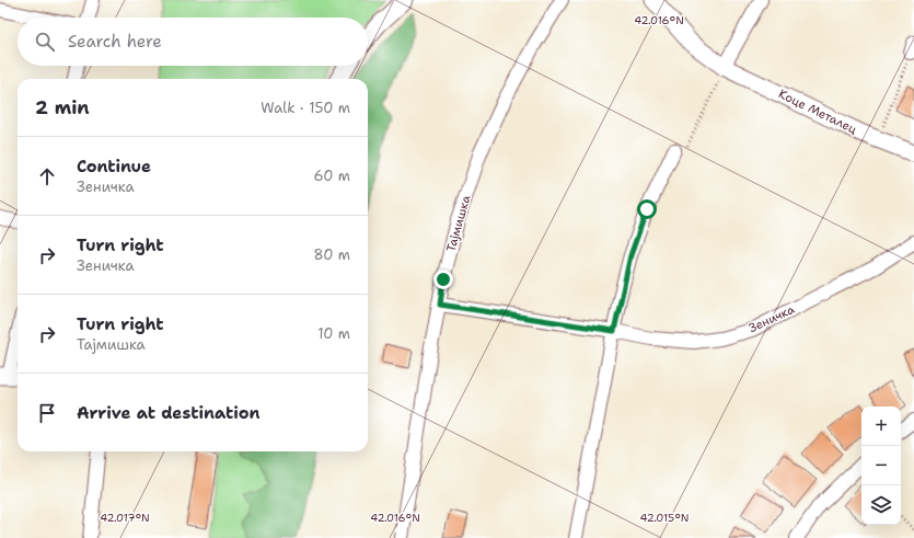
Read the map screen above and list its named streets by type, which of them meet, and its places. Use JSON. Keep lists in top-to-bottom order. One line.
{"streets":{"street":["Коце Металец","Тајмишка","Зеничка"]},"crossings":[["Тајмишка","Зеничка"]],"page":{"search":"Search here","heading":["2 min","Walk · 150 m"],"list":[["Continue","Зеничка","60 m"],["Turn right","Зеничка","80 m"],["Turn right","Тајмишка","10 m"],"Arrive at destination"],"map_buttons":["+","−"]},"coordinates":["42.016°N","42.017°N","42.015°N"]}
